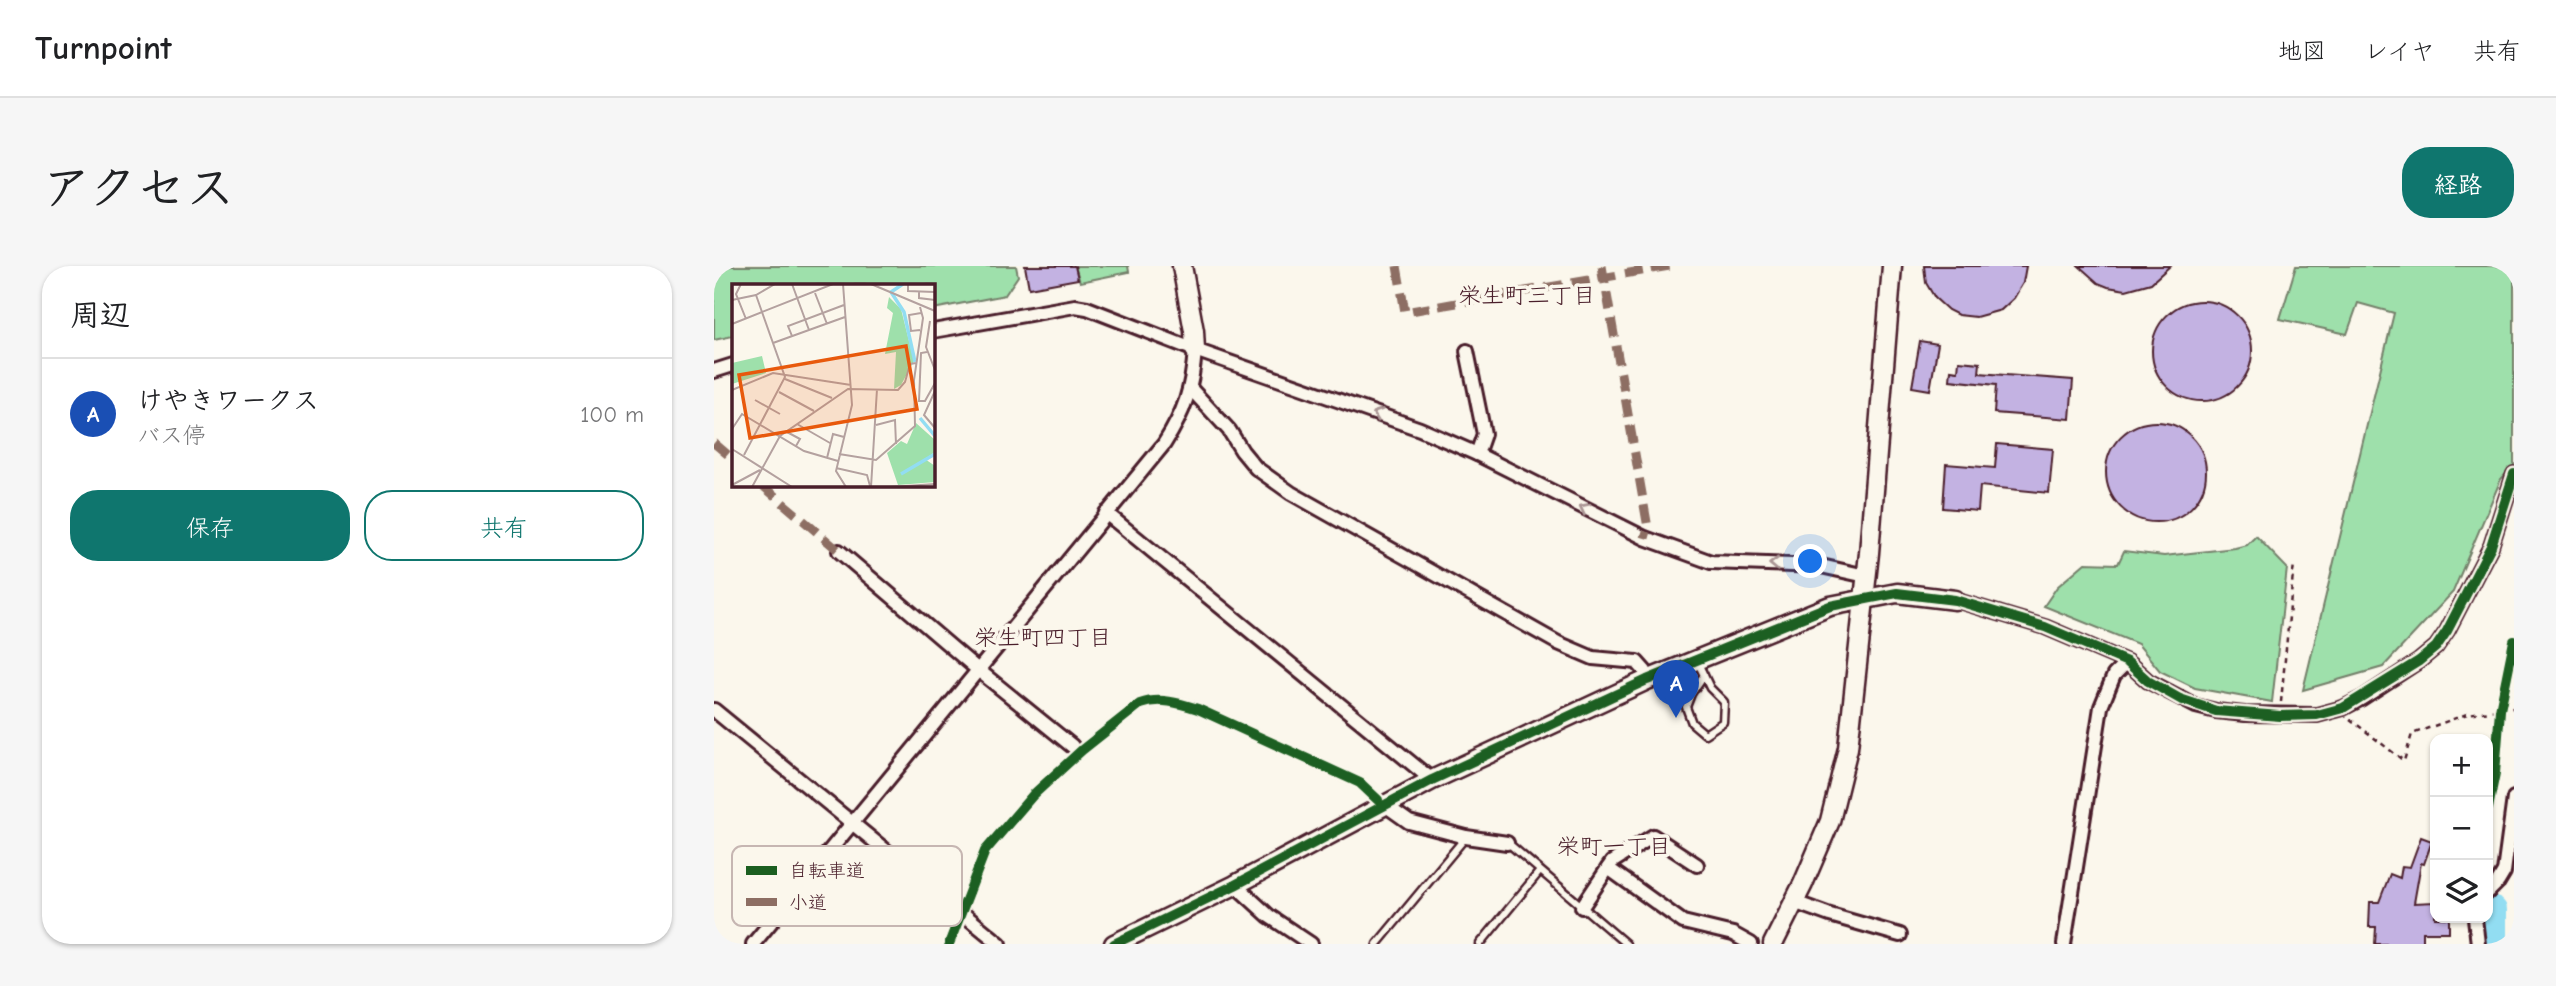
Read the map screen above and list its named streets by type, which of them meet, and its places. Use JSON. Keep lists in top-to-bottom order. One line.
{"districts":["栄生町三丁目","栄生町四丁目","栄町一丁目"],"legend":["自転車道","小道"],"page":{"header":"Turnpoint","nav":["地図","レイヤ","共有"],"title":"アクセス","buttons":["経路",["保存","共有"]],"heading":"周辺","list":[{"mark":"A","name":"けやきワークス","note":"バス停","value":"100 m"}],"pins":"A","map_buttons":["+","−"]}}
